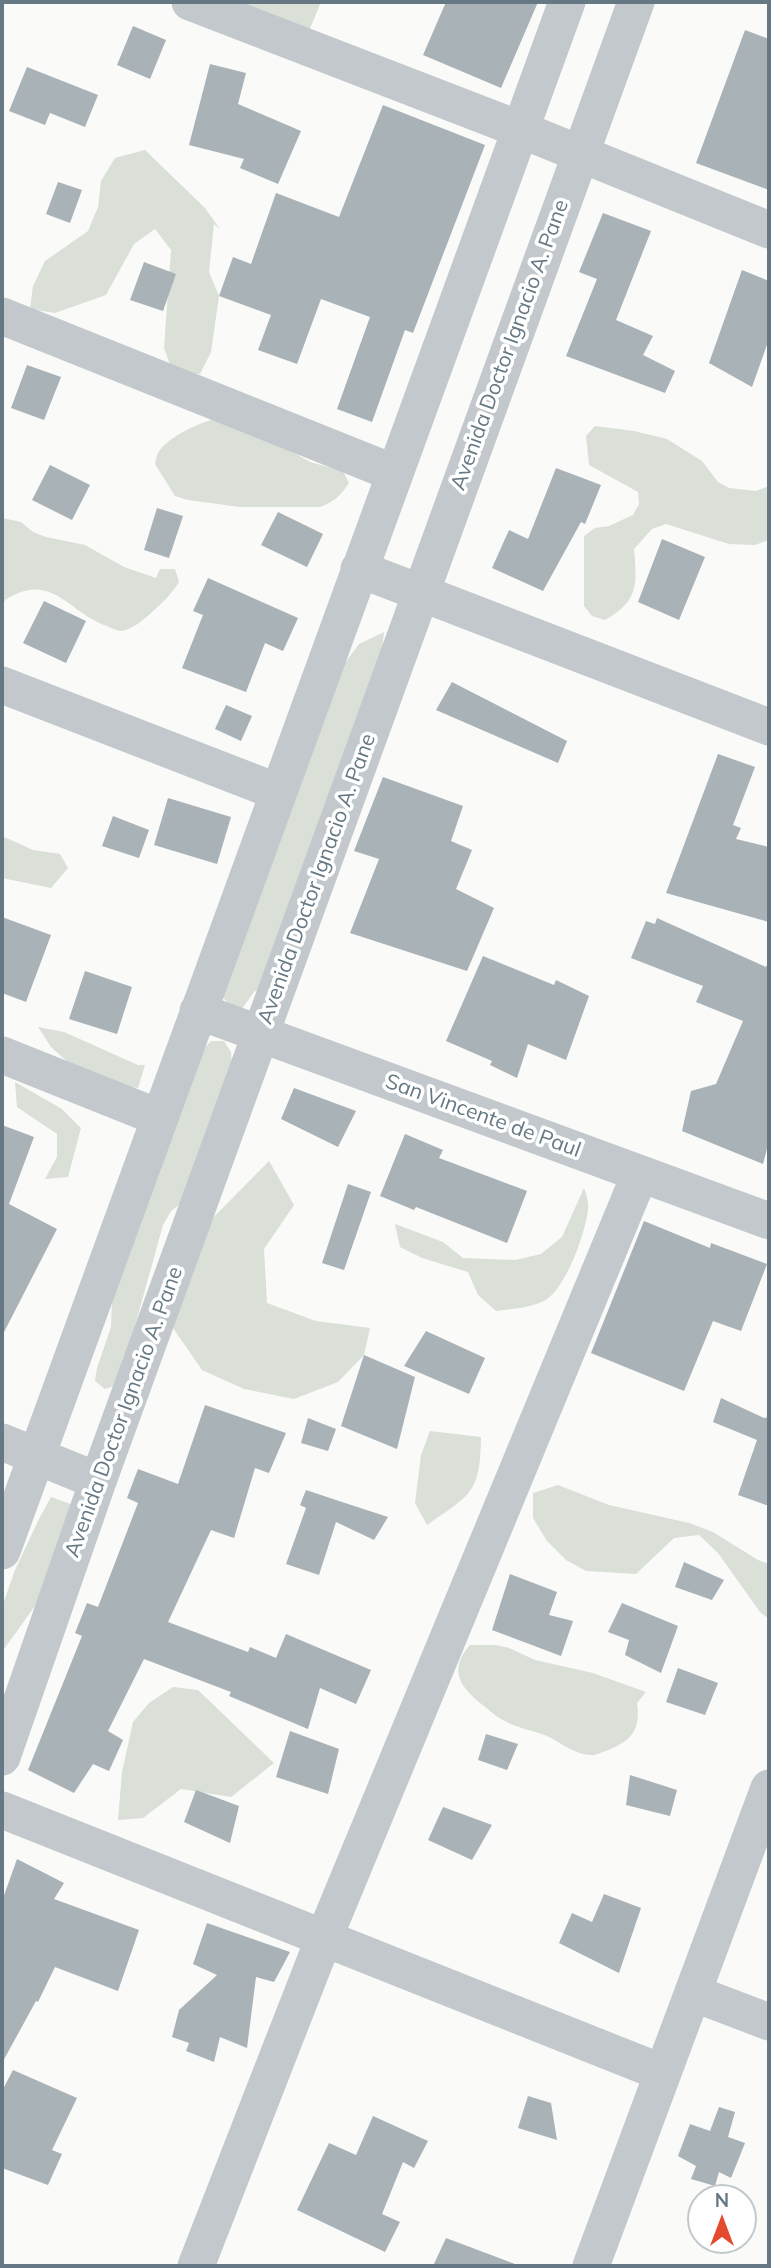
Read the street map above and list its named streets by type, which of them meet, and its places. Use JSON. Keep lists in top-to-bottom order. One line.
{"streets":{"street":["Avenida Doctor Ignacio A. Pane","San Vincente de Paul"]},"crossings":[["Avenida Doctor Ignacio A. Pane","San Vincente de Paul"]],"north":"top"}
